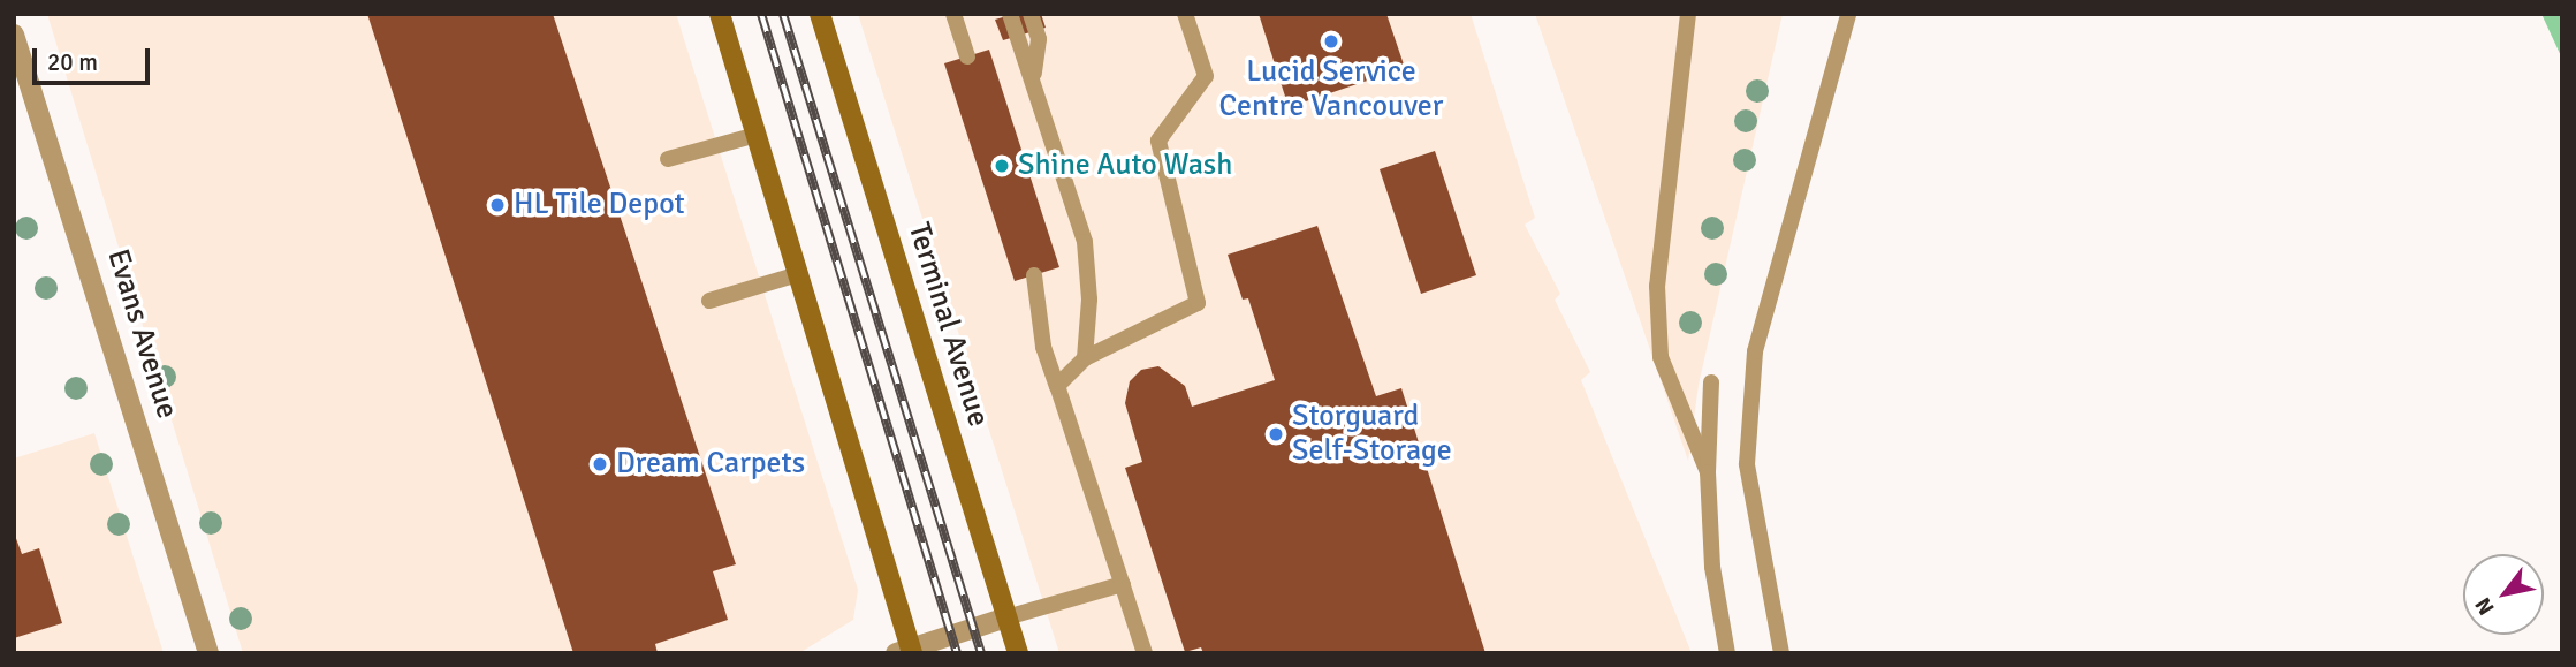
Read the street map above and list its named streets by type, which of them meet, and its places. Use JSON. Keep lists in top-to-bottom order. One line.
{"streets":{"main road":["Terminal Avenue"],"street":["Evans Avenue"]},"places":["Lucid Service Centre Vancouver","Shine Auto Wash","HL Tile Depot","Storguard Self-Storage","Dream Carpets"],"scale_bar":"20 m","north":"bottom left"}
